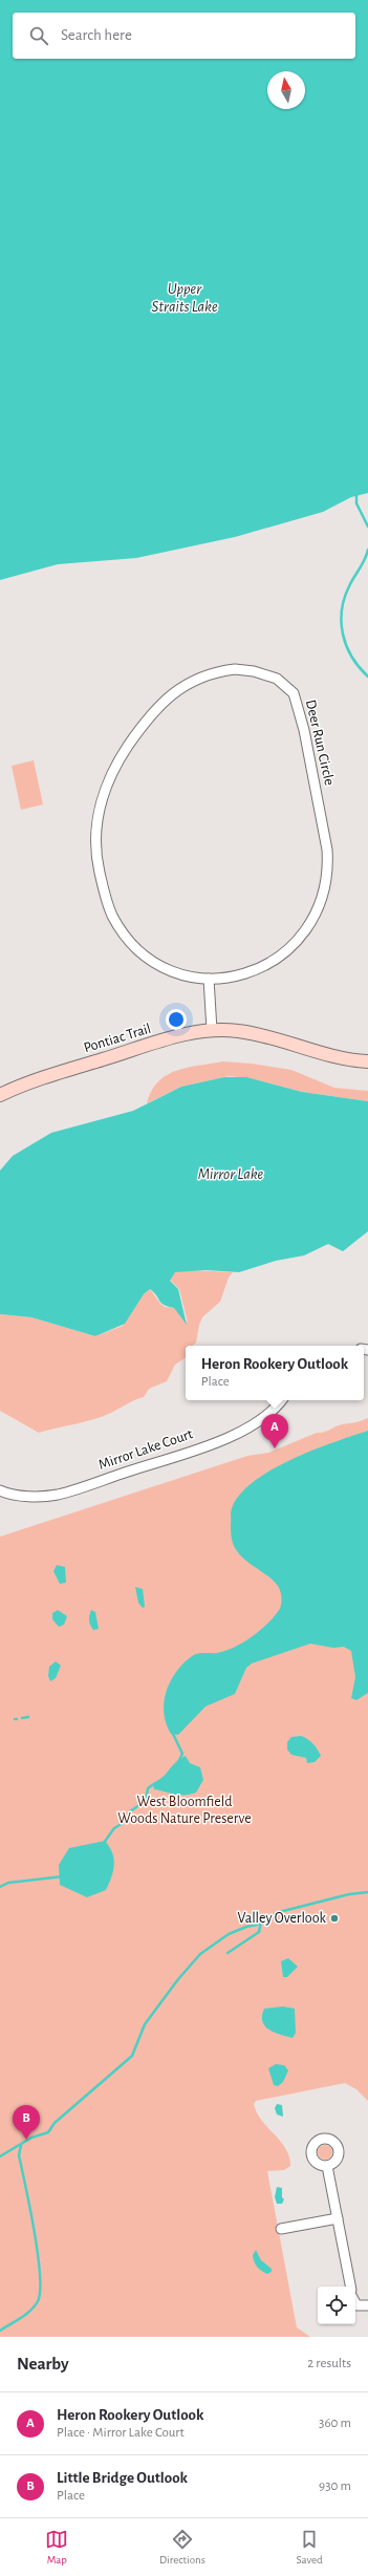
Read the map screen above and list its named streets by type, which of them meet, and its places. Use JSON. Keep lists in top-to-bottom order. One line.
{"streets":{"main road":["Pontiac Trail"],"street":["Deer Run Circle","Mirror Lake Court"]},"water":["Upper Straits Lake","Mirror Lake"],"parks":["West Bloomfield Woods Nature Preserve"],"places":["Valley Overlook"],"north":"top","page":{"search":"Search here","popup":["Heron Rookery Outlook","Place"],"pins":["A","B"],"heading":["Nearby","2 results"],"list":[{"mark":"A","name":"Heron Rookery Outlook","note":"Place · Mirror Lake Court","value":"360 m"},{"mark":"B","name":"Little Bridge Outlook","note":"Place","value":"930 m"}],"nav":["Map","Directions","Saved"]}}
